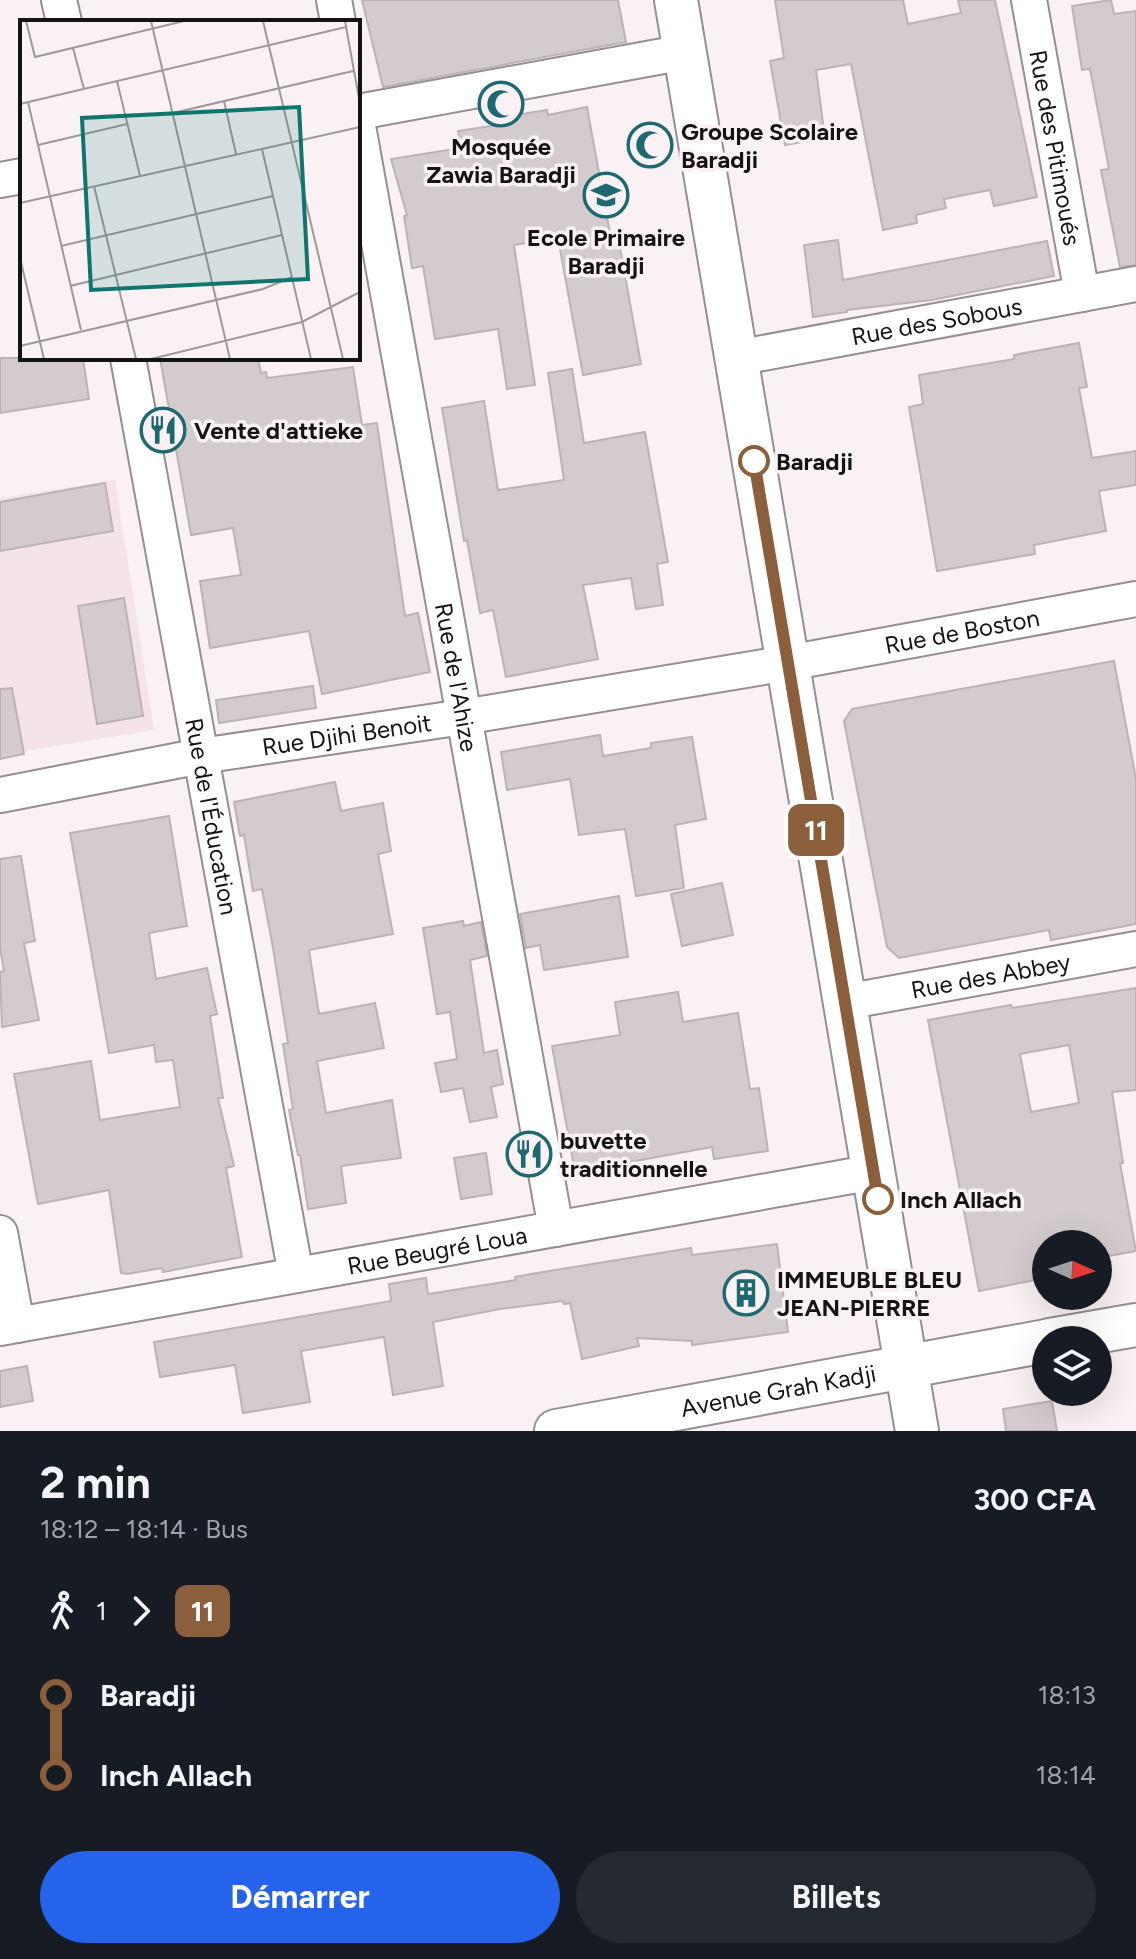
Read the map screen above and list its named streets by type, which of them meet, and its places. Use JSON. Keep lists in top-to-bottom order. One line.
{"streets":{"street":["Rue des Pitimoués","Rue des Sobous","Rue de Boston","Rue de l'Ahize","Rue Djihi Benoit","Rue de l'Éducation","Rue des Abbey","Rue Beugré Loua","Avenue Grah Kadji"]},"crossings":[["Rue des Pitimoués","Rue des Sobous"],["Rue de Boston","Rue Djihi Benoit"],["Rue de l'Ahize","Rue Djihi Benoit"],["Rue de l'Ahize","Rue Beugré Loua"],["Rue Djihi Benoit","Rue de l'Éducation"],["Rue de l'Éducation","Rue Beugré Loua"]],"places":{"mosque":["Mosquée Zawia Baradji","Groupe Scolaire Baradji"],"school or university":["Ecole Primaire Baradji"],"restaurant":["Vente d'attieke","buvette traditionnelle"],"other":["Baradji","Inch Allach"],"building":["IMMEUBLE BLEU JEAN-PIERRE"]},"lines":["bus line 11"],"north":"right","page":{"on_map":"11","heading":["2 min","18:12 – 18:14 · Bus","300 CFA"],"legs":["1","11"],"list":[{"name":"Baradji","value":"18:13"},{"name":"Inch Allach","value":"18:14"}],"buttons":["Démarrer","Billets"]}}
